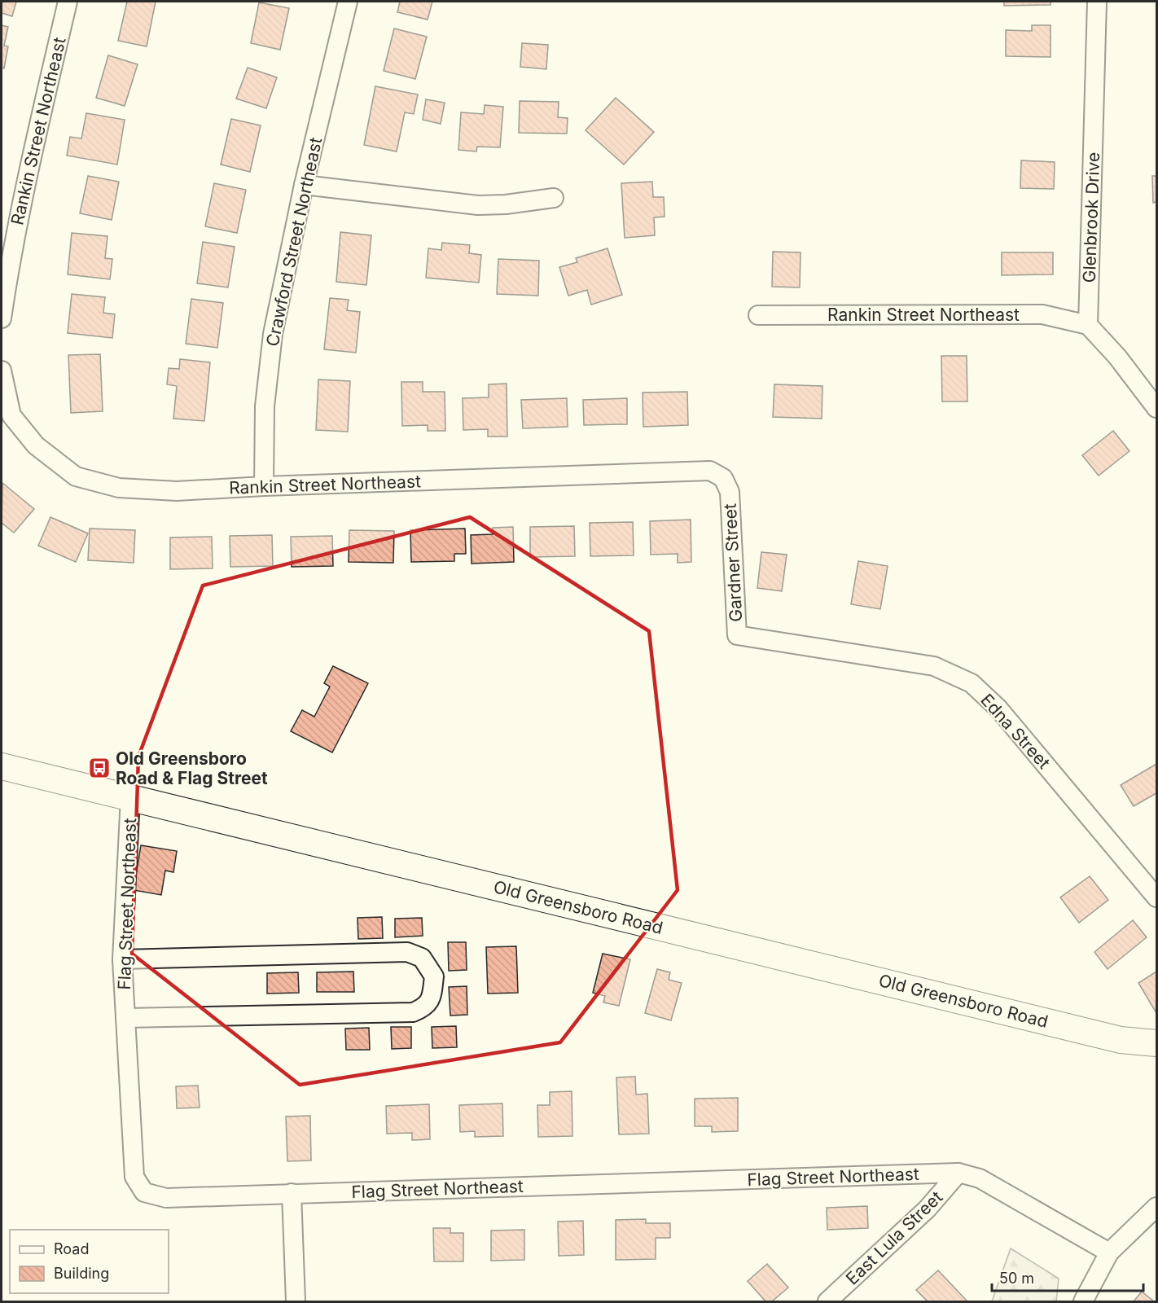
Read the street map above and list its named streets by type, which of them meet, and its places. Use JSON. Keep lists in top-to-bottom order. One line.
{"streets":{"street":["Rankin Street Northeast","Glenbrook Drive","Crawford Street Northeast","Gardner Street","Edna Street","Flag Street Northeast","Old Greensboro Road","East Lula Street"]},"crossings":[["Rankin Street Northeast","Glenbrook Drive"],["Rankin Street Northeast","Crawford Street Northeast"],["Rankin Street Northeast","Gardner Street"],["Gardner Street","Edna Street"],["Flag Street Northeast","Old Greensboro Road"],["Flag Street Northeast","East Lula Street"]],"places":{"bus stop":["Old Greensboro Road & Flag Street"]},"legend":["Road","Building"],"scale_bar":"50 m"}
